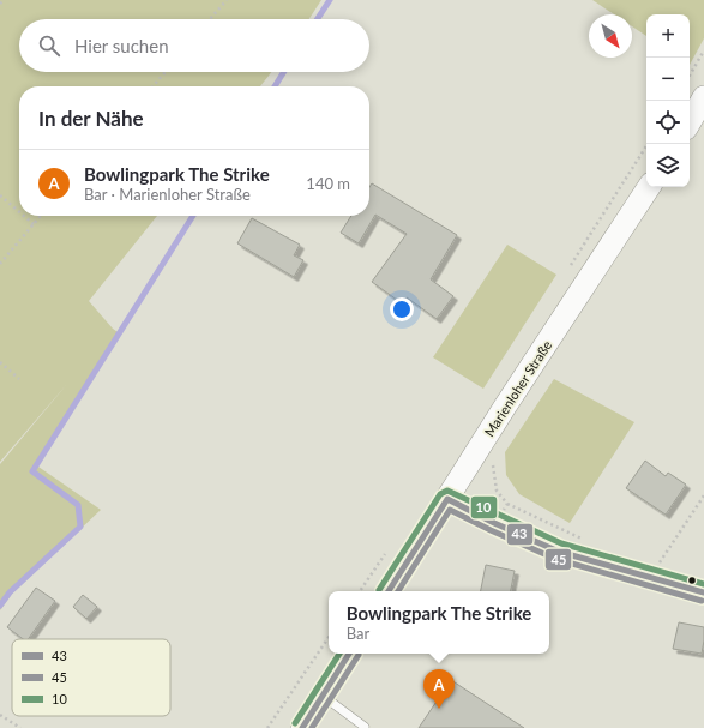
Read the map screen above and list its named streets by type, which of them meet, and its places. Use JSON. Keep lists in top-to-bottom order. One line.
{"streets":{"street":["Marienloher Straße"]},"lines":["transit line 10","transit line 43","transit line 45"],"legend":["43","45","10"],"north":"bottom right","page":{"map_buttons":["+","−"],"search":"Hier suchen","heading":"In der Nähe","list":[{"mark":"A","name":"Bowlingpark The Strike","note":"Bar · Marienloher Straße","value":"140 m"}],"popup":["Bowlingpark The Strike","Bar"],"pins":"A"}}
